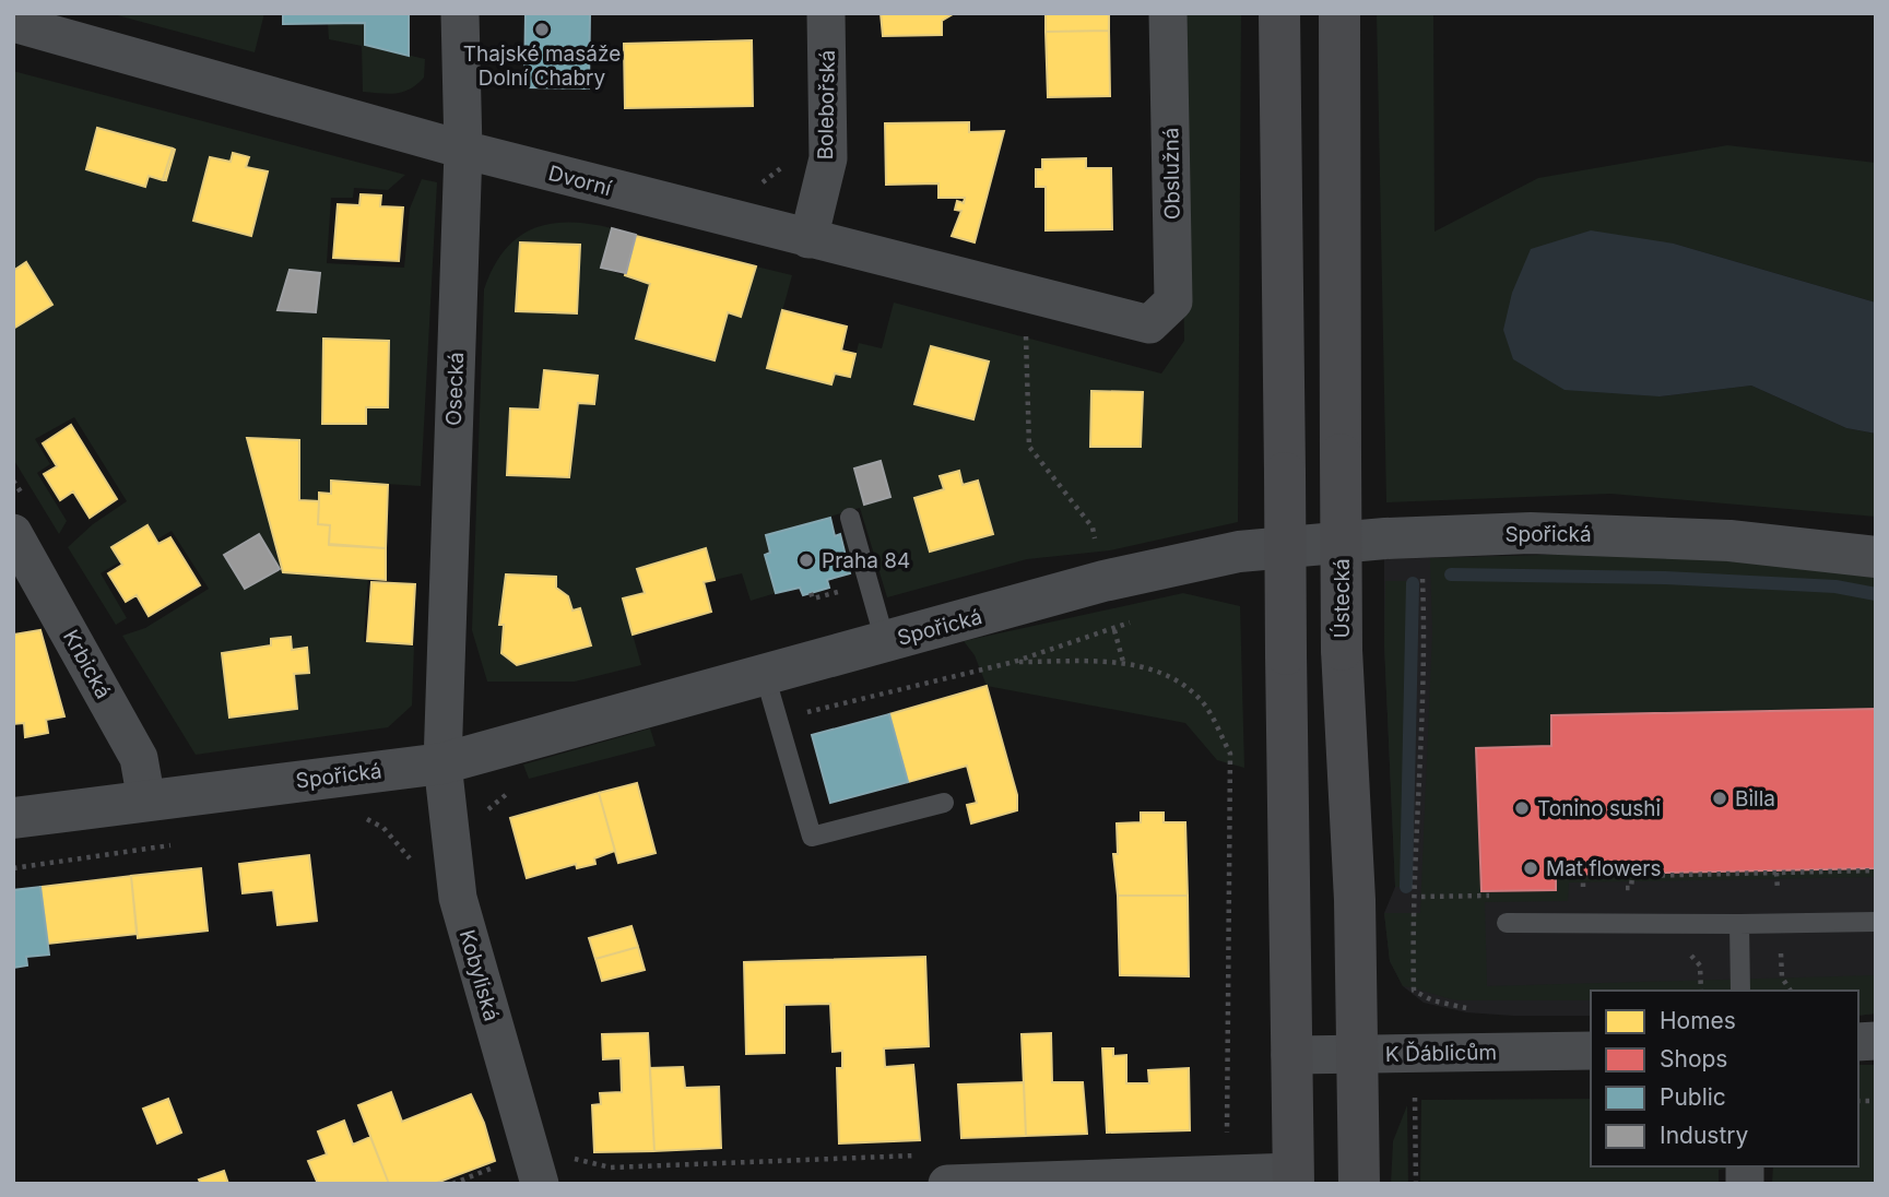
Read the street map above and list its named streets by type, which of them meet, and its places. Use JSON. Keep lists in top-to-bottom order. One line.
{"streets":{"main road":["Ústecká"],"street":["Bolebořská","Obslužná","Dvorní","Osecká","Spořická","Krbická","Kobyliská","K Ďáblicům"]},"crossings":[["Bolebořská","Dvorní"],["Obslužná","Dvorní"],["Dvorní","Osecká"],["Osecká","Spořická"],["Osecká","Kobyliská"],["Spořická","Krbická"],["Spořická","Kobyliská"],["Ústecká","K Ďáblicům"]],"places":["Thajské masáže Dolní Chabry","Praha 84","Billa","Tonino sushi","Mat flowers"],"legend":["Homes","Shops","Public","Industry"]}
